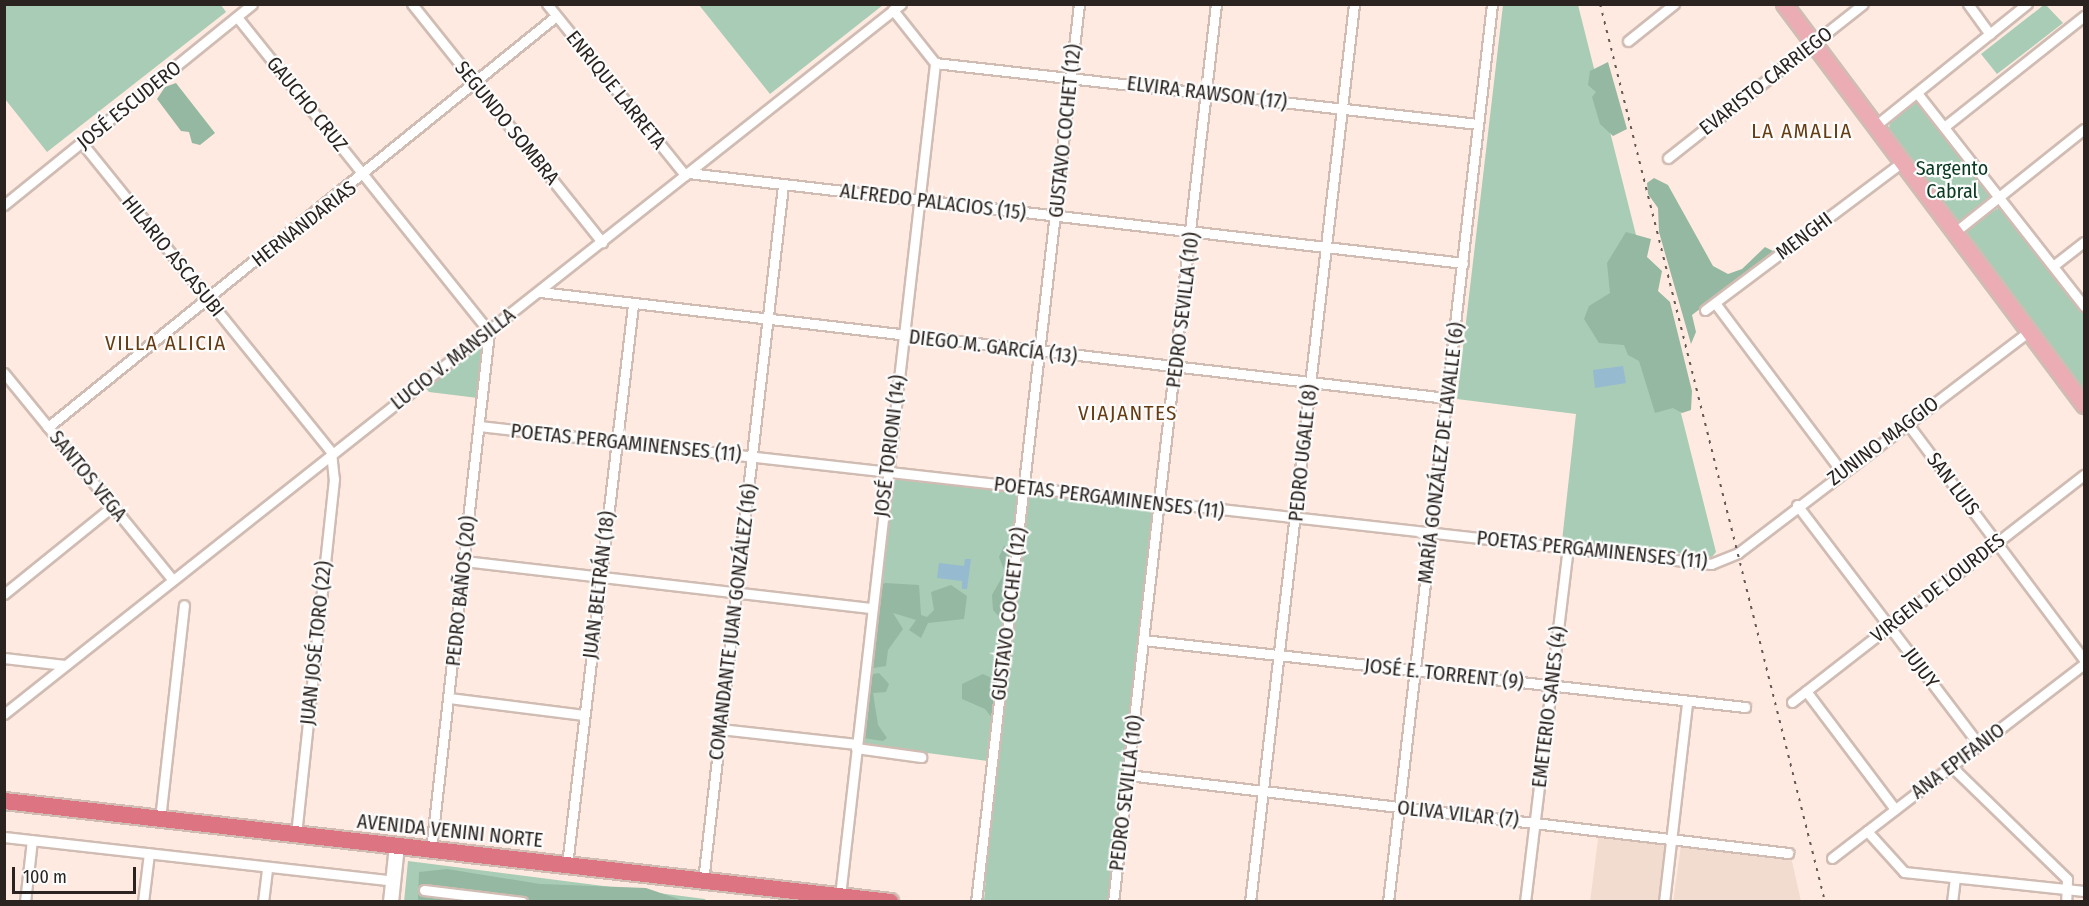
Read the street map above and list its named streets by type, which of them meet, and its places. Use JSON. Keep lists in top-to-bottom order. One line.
{"streets":{"highway":["AVENIDA VENINI NORTE"],"street":["EVARISTO CARRIEGO","ENRIQUE LARRETA","ELVIRA RAWSON (17)","GAUCHO CRUZ","JOSÉ ESCUDERO","SEGUNDO SOMBRA","GUSTAVO COCHET (12)","ALFREDO PALACIOS (15)","HERNANDARIAS","MENGHI","HILARIO ASCASUBI","PEDRO SEVILLA (10)","DIEGO M. GARCÍA (13)","LUCIO V. MANSILLA","ZUNINO MAGGIO","POETAS PERGAMINENSES (11)","JOSÉ TORIONI (14)","PEDRO UGALE (8)","MARÍA GONZÁLEZ DE LAVALLE (6)","SANTOS VEGA","SAN LUIS","JUAN BELTRÁN (18)","VIRGEN DE LOURDES","PEDRO BAÑOS (20)","COMANDANTE JUAN GONZÁLEZ (16)","JUAN JOSÉ TORO (22)","JUJUY","JOSÉ E. TORRENT (9)","EMETERIO SANES (4)","ANA EPIFANIO","OLIVA VILAR (7)"]},"crossings":[["ENRIQUE LARRETA","ALFREDO PALACIOS (15)"],["ENRIQUE LARRETA","HERNANDARIAS"],["ENRIQUE LARRETA","LUCIO V. MANSILLA"],["ELVIRA RAWSON (17)","GUSTAVO COCHET (12)"],["ELVIRA RAWSON (17)","PEDRO SEVILLA (10)"],["ELVIRA RAWSON (17)","JOSÉ TORIONI (14)"],["ELVIRA RAWSON (17)","PEDRO UGALE (8)"],["ELVIRA RAWSON (17)","MARÍA GONZÁLEZ DE LAVALLE (6)"],["GAUCHO CRUZ","JOSÉ ESCUDERO"],["GAUCHO CRUZ","HERNANDARIAS"],["GAUCHO CRUZ","LUCIO V. MANSILLA"],["GAUCHO CRUZ","PEDRO BAÑOS (20)"],["JOSÉ ESCUDERO","HILARIO ASCASUBI"],["SEGUNDO SOMBRA","HERNANDARIAS"],["SEGUNDO SOMBRA","LUCIO V. MANSILLA"],["GUSTAVO COCHET (12)","ALFREDO PALACIOS (15)"],["GUSTAVO COCHET (12)","DIEGO M. GARCÍA (13)"],["GUSTAVO COCHET (12)","POETAS PERGAMINENSES (11)"],["ALFREDO PALACIOS (15)","PEDRO SEVILLA (10)"],["ALFREDO PALACIOS (15)","LUCIO V. MANSILLA"],["ALFREDO PALACIOS (15)","JOSÉ TORIONI (14)"],["ALFREDO PALACIOS (15)","PEDRO UGALE (8)"],["ALFREDO PALACIOS (15)","MARÍA GONZÁLEZ DE LAVALLE (6)"],["ALFREDO PALACIOS (15)","COMANDANTE JUAN GONZÁLEZ (16)"],["HERNANDARIAS","HILARIO ASCASUBI"],["HERNANDARIAS","SANTOS VEGA"],["HILARIO ASCASUBI","LUCIO V. MANSILLA"],["HILARIO ASCASUBI","JUAN JOSÉ TORO (22)"],["PEDRO SEVILLA (10)","DIEGO M. GARCÍA (13)"],["PEDRO SEVILLA (10)","POETAS PERGAMINENSES (11)"],["PEDRO SEVILLA (10)","JOSÉ E. TORRENT (9)"],["PEDRO SEVILLA (10)","OLIVA VILAR (7)"],["DIEGO M. GARCÍA (13)","LUCIO V. MANSILLA"],["DIEGO M. GARCÍA (13)","JOSÉ TORIONI (14)"],["DIEGO M. GARCÍA (13)","PEDRO UGALE (8)"],["DIEGO M. GARCÍA (13)","MARÍA GONZÁLEZ DE LAVALLE (6)"],["DIEGO M. GARCÍA (13)","JUAN BELTRÁN (18)"],["DIEGO M. GARCÍA (13)","COMANDANTE JUAN GONZÁLEZ (16)"],["LUCIO V. MANSILLA","SANTOS VEGA"],["LUCIO V. MANSILLA","PEDRO BAÑOS (20)"],["LUCIO V. MANSILLA","JUAN JOSÉ TORO (22)"],["ZUNINO MAGGIO","POETAS PERGAMINENSES (11)"],["ZUNINO MAGGIO","SAN LUIS"],["ZUNINO MAGGIO","JUJUY"],["POETAS PERGAMINENSES (11)","JOSÉ TORIONI (14)"],["POETAS PERGAMINENSES (11)","PEDRO UGALE (8)"],["POETAS PERGAMINENSES (11)","MARÍA GONZÁLEZ DE LAVALLE (6)"],["POETAS PERGAMINENSES (11)","JUAN BELTRÁN (18)"],["POETAS PERGAMINENSES (11)","PEDRO BAÑOS (20)"],["POETAS PERGAMINENSES (11)","COMANDANTE JUAN GONZÁLEZ (16)"],["POETAS PERGAMINENSES (11)","EMETERIO SANES (4)"],["JOSÉ TORIONI (14)","AVENIDA VENINI NORTE"],["PEDRO UGALE (8)","JOSÉ E. TORRENT (9)"],["PEDRO UGALE (8)","OLIVA VILAR (7)"],["MARÍA GONZÁLEZ DE LAVALLE (6)","JOSÉ E. TORRENT (9)"],["MARÍA GONZÁLEZ DE LAVALLE (6)","OLIVA VILAR (7)"],["SAN LUIS","VIRGEN DE LOURDES"],["SAN LUIS","ANA EPIFANIO"],["JUAN BELTRÁN (18)","AVENIDA VENINI NORTE"],["VIRGEN DE LOURDES","JUJUY"],["PEDRO BAÑOS (20)","AVENIDA VENINI NORTE"],["COMANDANTE JUAN GONZÁLEZ (16)","AVENIDA VENINI NORTE"],["JUAN JOSÉ TORO (22)","AVENIDA VENINI NORTE"],["JUJUY","ANA EPIFANIO"],["JOSÉ E. TORRENT (9)","EMETERIO SANES (4)"],["EMETERIO SANES (4)","OLIVA VILAR (7)"]],"districts":["LA AMALIA","VILLA ALICIA","VIAJANTES"],"parks":["Sargento Cabral"],"scale_bar":"100 m"}
